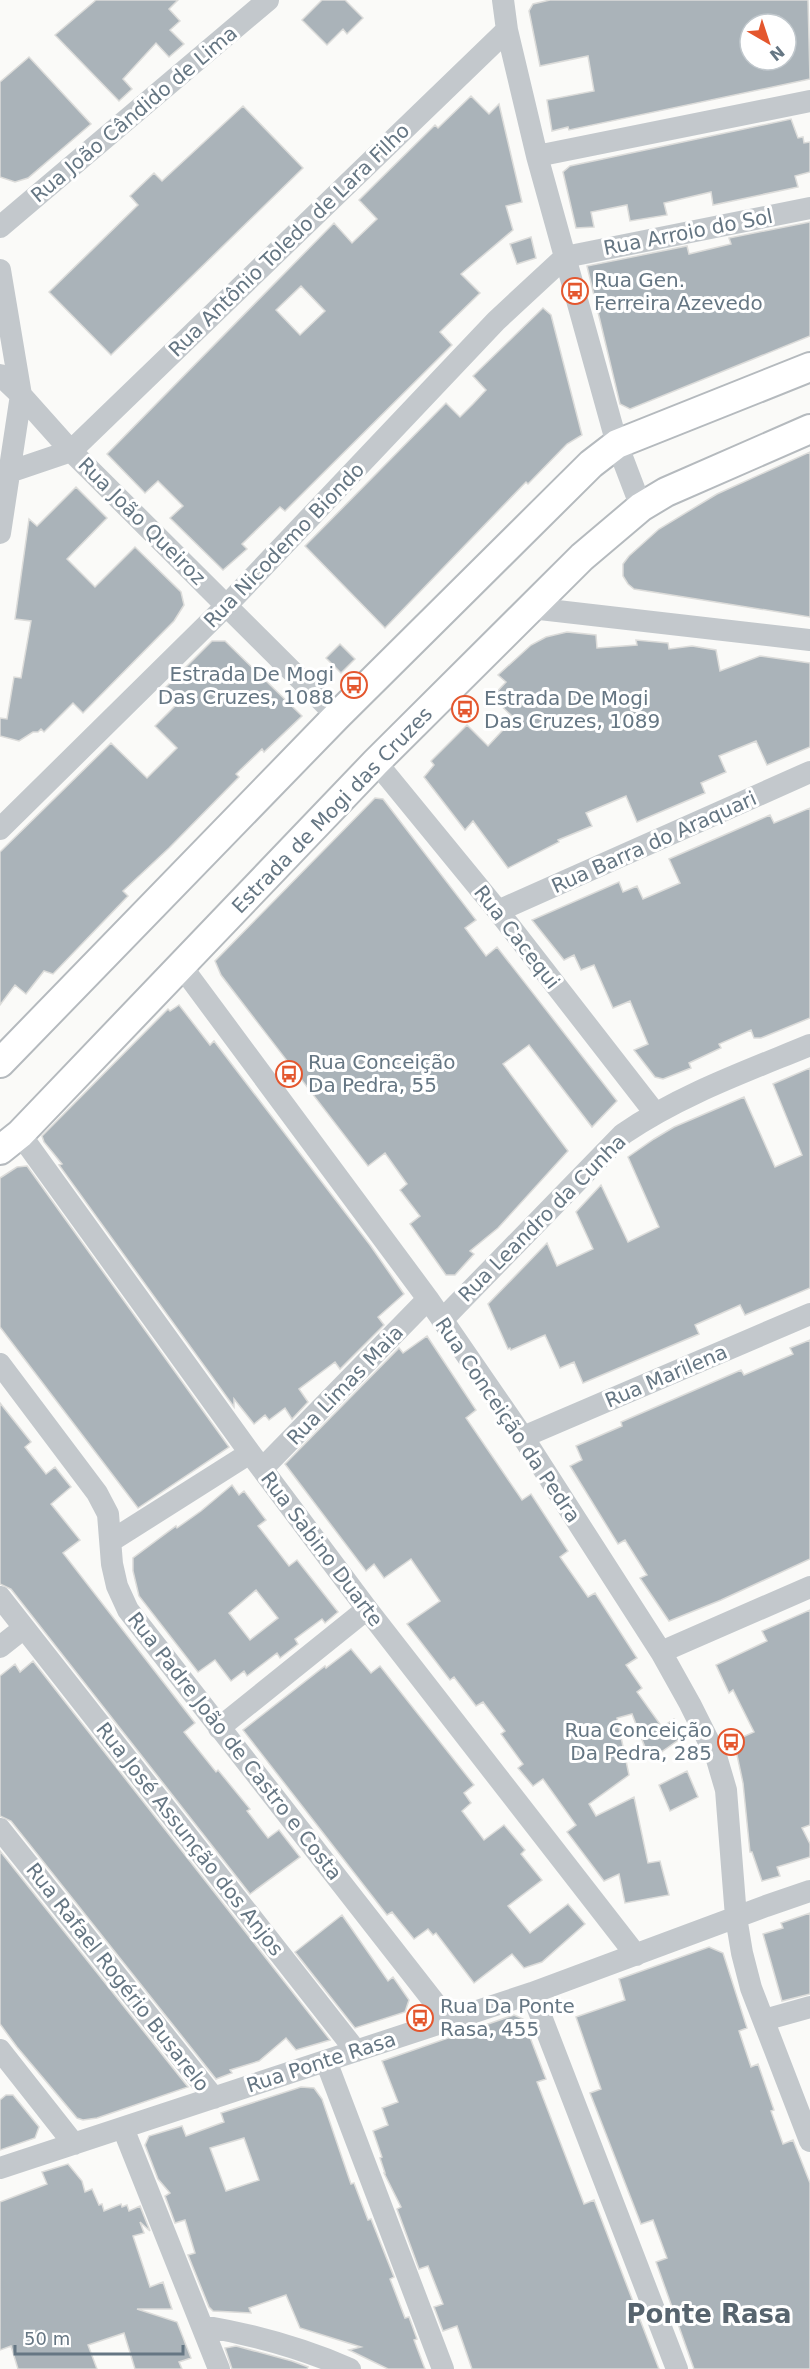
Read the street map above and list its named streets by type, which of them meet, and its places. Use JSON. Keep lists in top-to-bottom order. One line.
{"streets":{"main road":["Estrada de Mogi das Cruzes"],"street":["Rua João Cândido de Lima","Rua Arroio do Sol","Rua Antônio Toledo de Lara Filho","Rua João Queiroz","Rua Nicodemo Biondo","Rua Barra do Araquari","Rua Cacequi","Rua Leandro da Cunha","Rua Marilena","Rua Limas Maia","Rua Conceição da Pedra","Rua Sabino Duarte","Rua Padre João de Castro e Costa","Rua José Assunção dos Anjos","Rua Rafael Rogério Busarelo","Rua Ponte Rasa"]},"crossings":[["Rua Arroio do Sol","Rua Nicodemo Biondo"],["Rua Antônio Toledo de Lara Filho","Rua João Queiroz"],["Rua João Queiroz","Rua Nicodemo Biondo"],["Estrada de Mogi das Cruzes","Rua Cacequi"],["Estrada de Mogi das Cruzes","Rua Conceição da Pedra"],["Estrada de Mogi das Cruzes","Rua Sabino Duarte"],["Rua Barra do Araquari","Rua Cacequi"],["Rua Cacequi","Rua Leandro da Cunha"],["Rua Leandro da Cunha","Rua Conceição da Pedra"],["Rua Marilena","Rua Conceição da Pedra"],["Rua Limas Maia","Rua Conceição da Pedra"],["Rua Limas Maia","Rua Sabino Duarte"],["Rua Limas Maia","Rua Padre João de Castro e Costa"],["Rua Conceição da Pedra","Rua Ponte Rasa"],["Rua Sabino Duarte","Rua Ponte Rasa"],["Rua Padre João de Castro e Costa","Rua Ponte Rasa"],["Rua José Assunção dos Anjos","Rua Ponte Rasa"],["Rua Rafael Rogério Busarelo","Rua Ponte Rasa"]],"districts":["Ponte Rasa"],"places":{"bus stop":["Rua Gen. Ferreira Azevedo","Estrada De Mogi Das Cruzes, 1088","Estrada De Mogi Das Cruzes, 1089","Rua Conceição Da Pedra, 55","Rua Conceição Da Pedra, 285","Rua Da Ponte Rasa, 455"]},"scale_bar":"50 m","north":"bottom right"}
